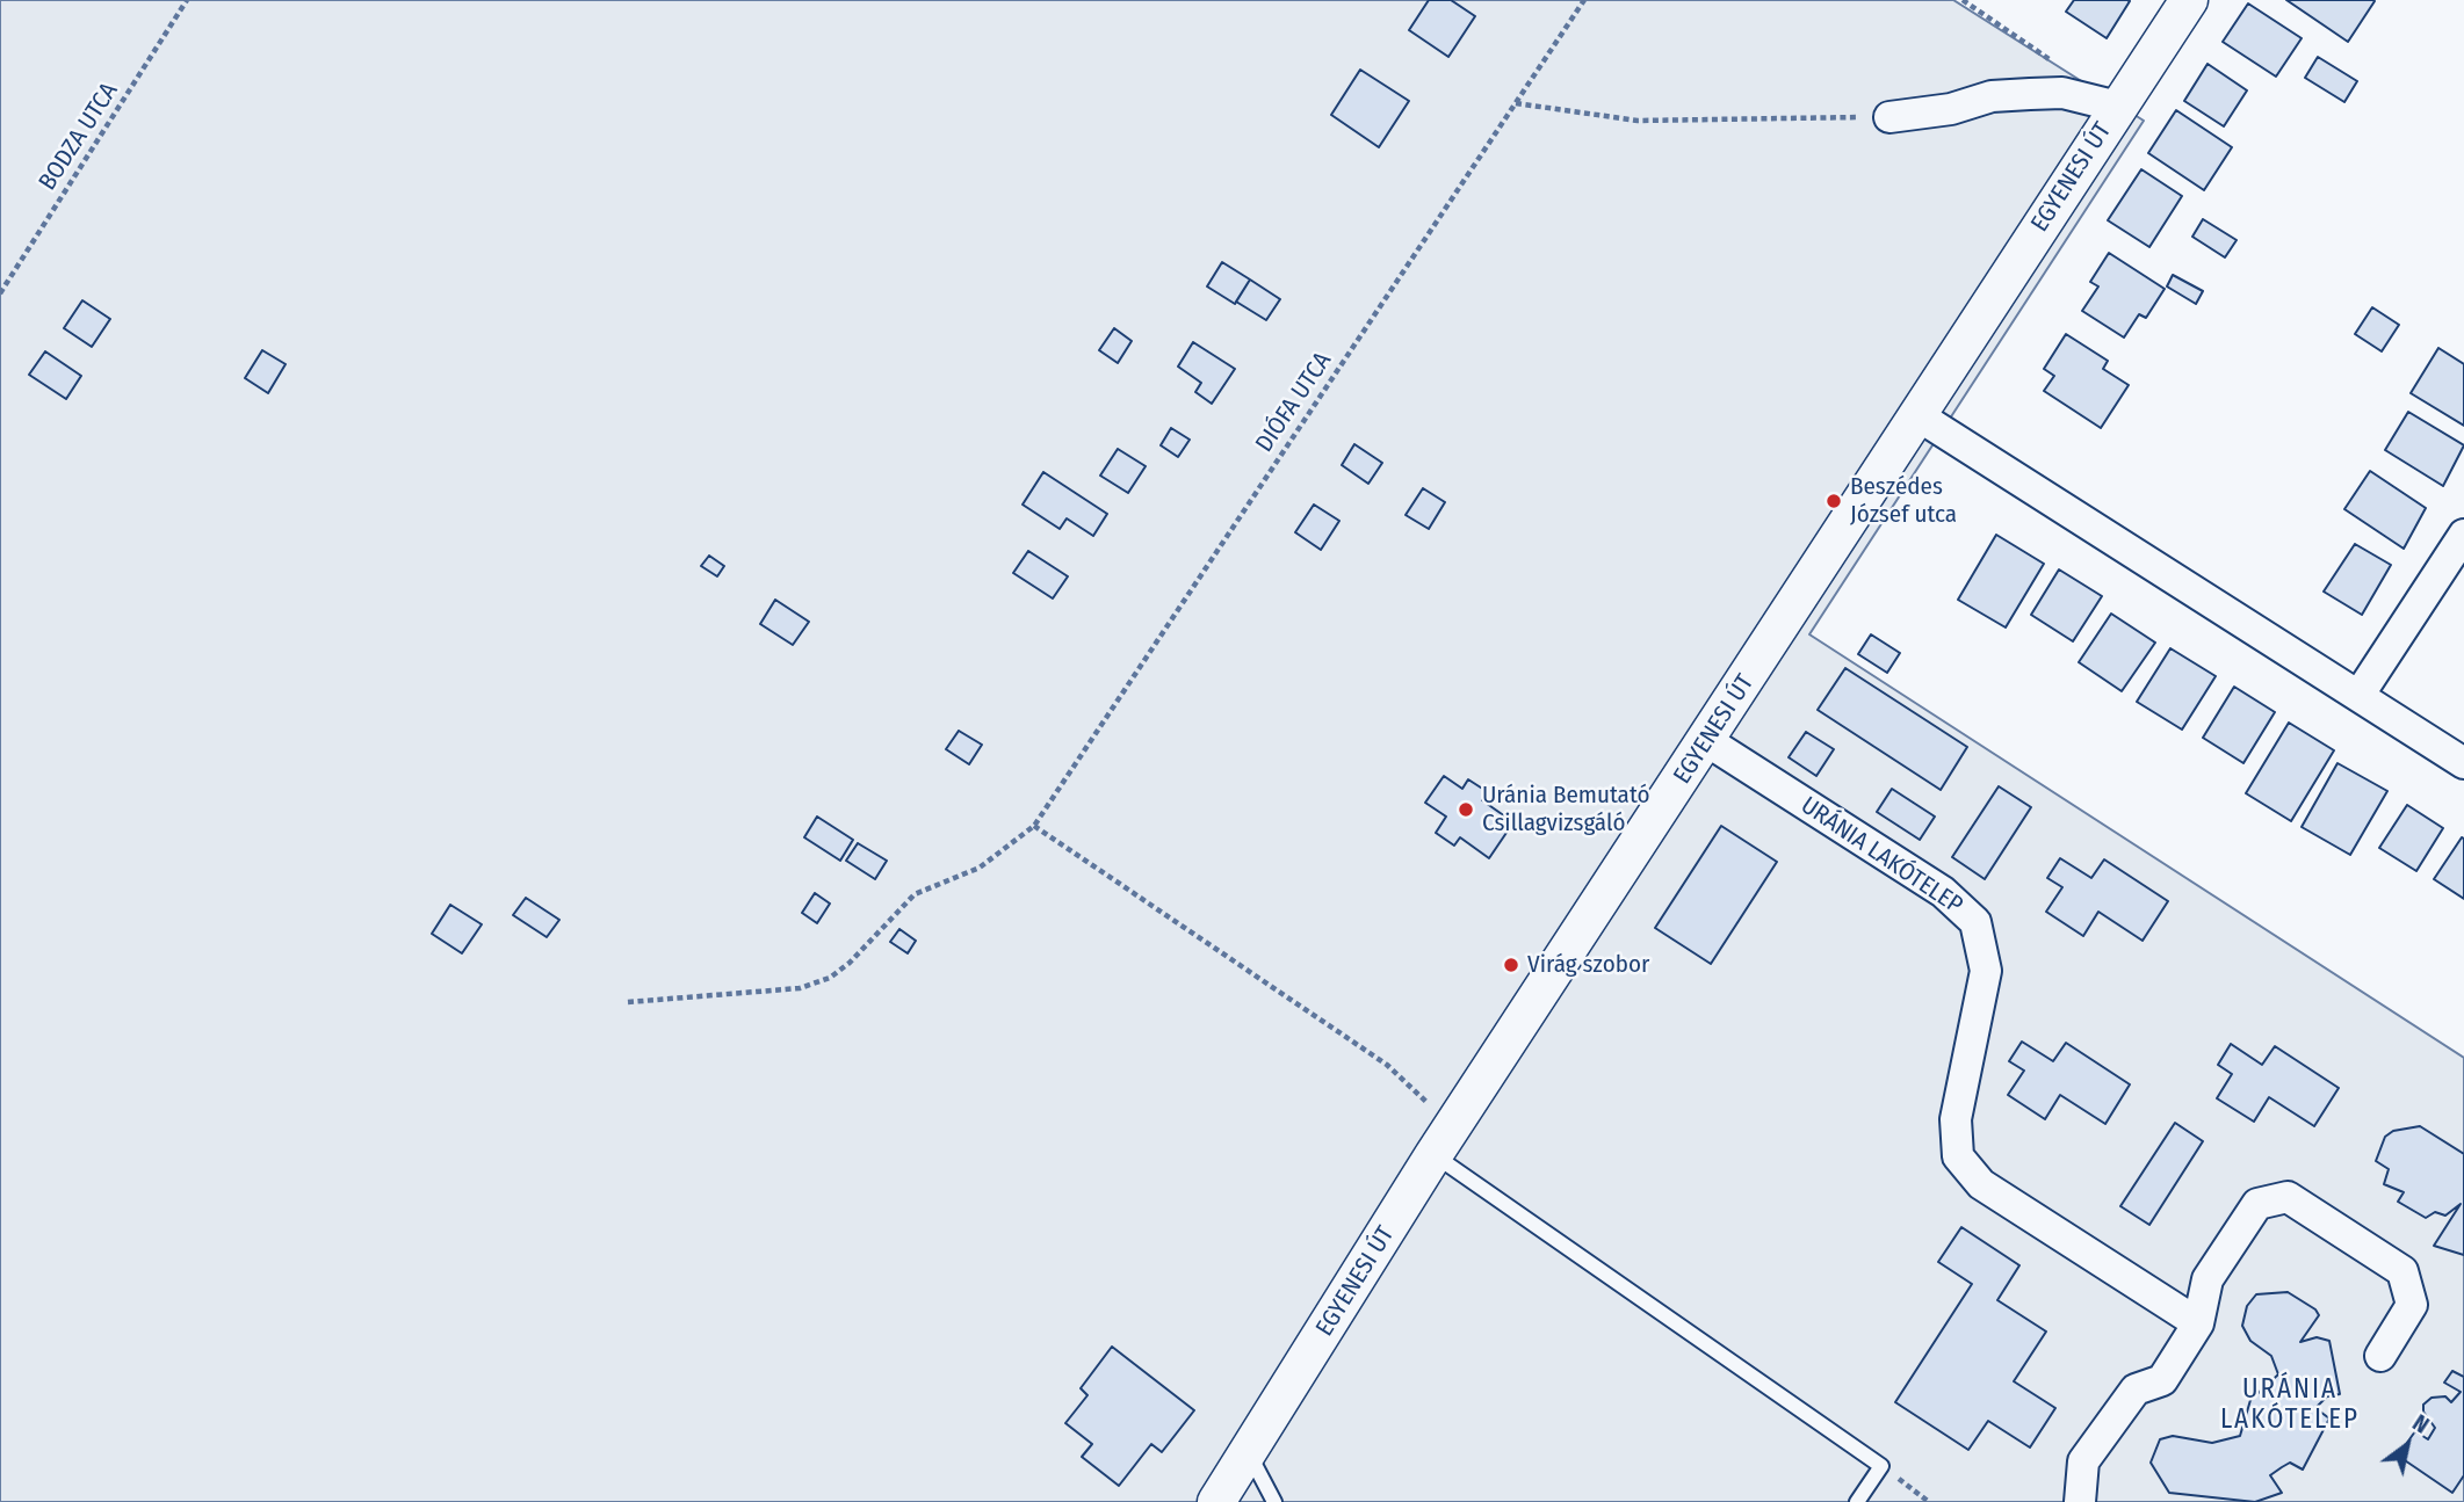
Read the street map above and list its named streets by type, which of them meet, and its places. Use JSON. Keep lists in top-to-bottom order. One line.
{"streets":{"street":["EGYENESI ÚT","URÁNIA LAKÓTELEP"],"path":["BODZA UTCA","DIÓFA UTCA"]},"crossings":[["EGYENESI ÚT","URÁNIA LAKÓTELEP"]],"districts":["URÁNIA LAKÓTELEP"],"places":["Beszédes József utca","Uránia Bemutató Csillagvizsgáló","Virág szobor"],"north":"top right"}
